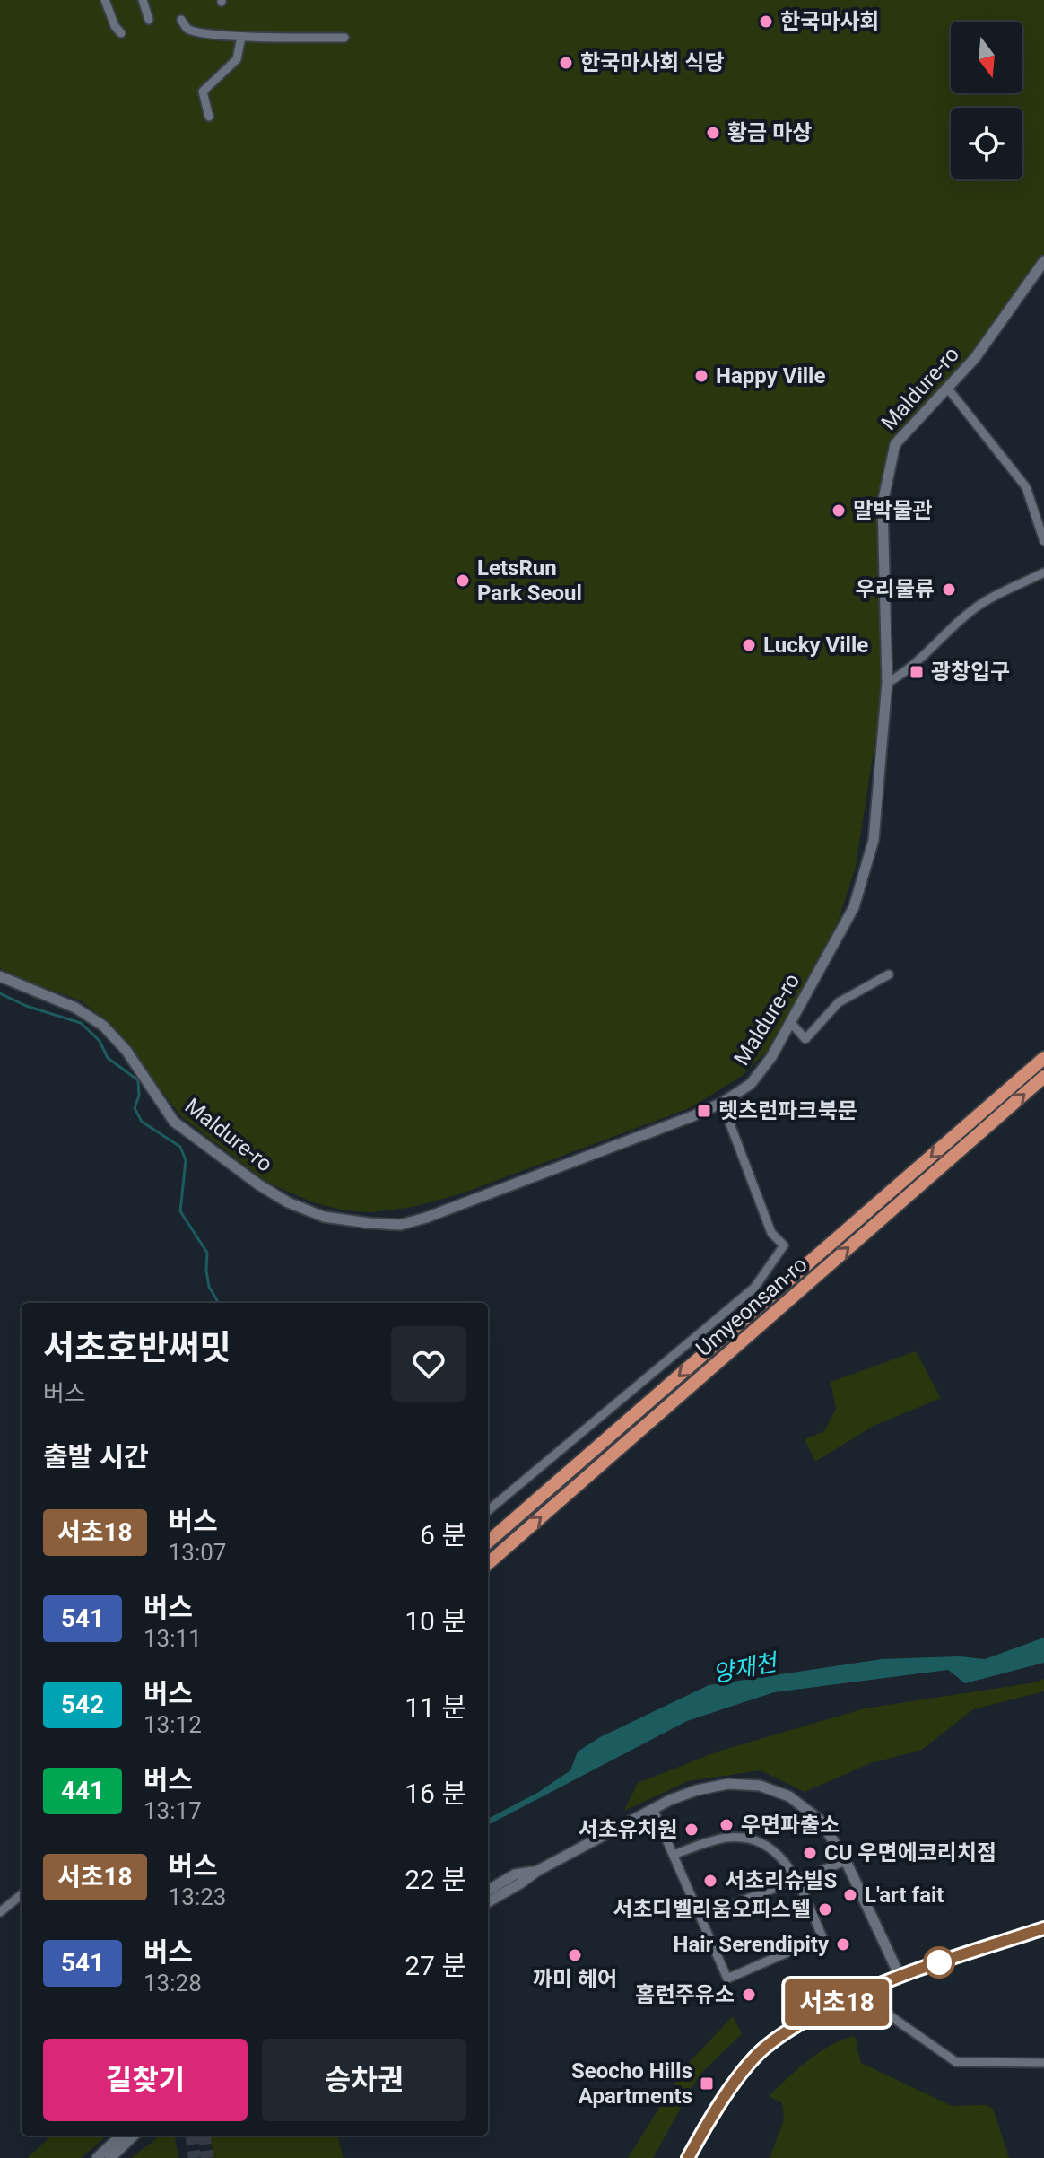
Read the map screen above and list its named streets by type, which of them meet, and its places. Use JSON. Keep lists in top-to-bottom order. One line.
{"streets":{"highway":["Umyeonsan-ro"],"street":["Maldure-ro"]},"water":["양재천"],"places":{"other":["한국마사회","한국마사회 식당","황금 마상","Happy Ville","말박물관","LetsRun Park Seoul","우리물류","Lucky Ville","우면파출소","서초유치원","CU 우면에코리치점","서초리슈빌S","L'art fait","서초디벨리움오피스텔","Hair Serendipity","까미 헤어","홈런주유소"],"transit":["광창입구","렛츠런파크북문","Seocho Hills Apartments"]},"lines":["bus line 서초18"],"north":"bottom","page":{"on_map":"서초18","heading":[["서초호반써밋","버스"],"출발 시간"],"list":[{"mark":"서초18","name":"버스","note":"13:07","value":"6 분"},{"mark":"541","name":"버스","note":"13:11","value":"10 분"},{"mark":"542","name":"버스","note":"13:12","value":"11 분"},{"mark":"441","name":"버스","note":"13:17","value":"16 분"},{"mark":"서초18","name":"버스","note":"13:23","value":"22 분"},{"mark":"541","name":"버스","note":"13:28","value":"27 분"}],"buttons":["길찾기","승차권"]}}
